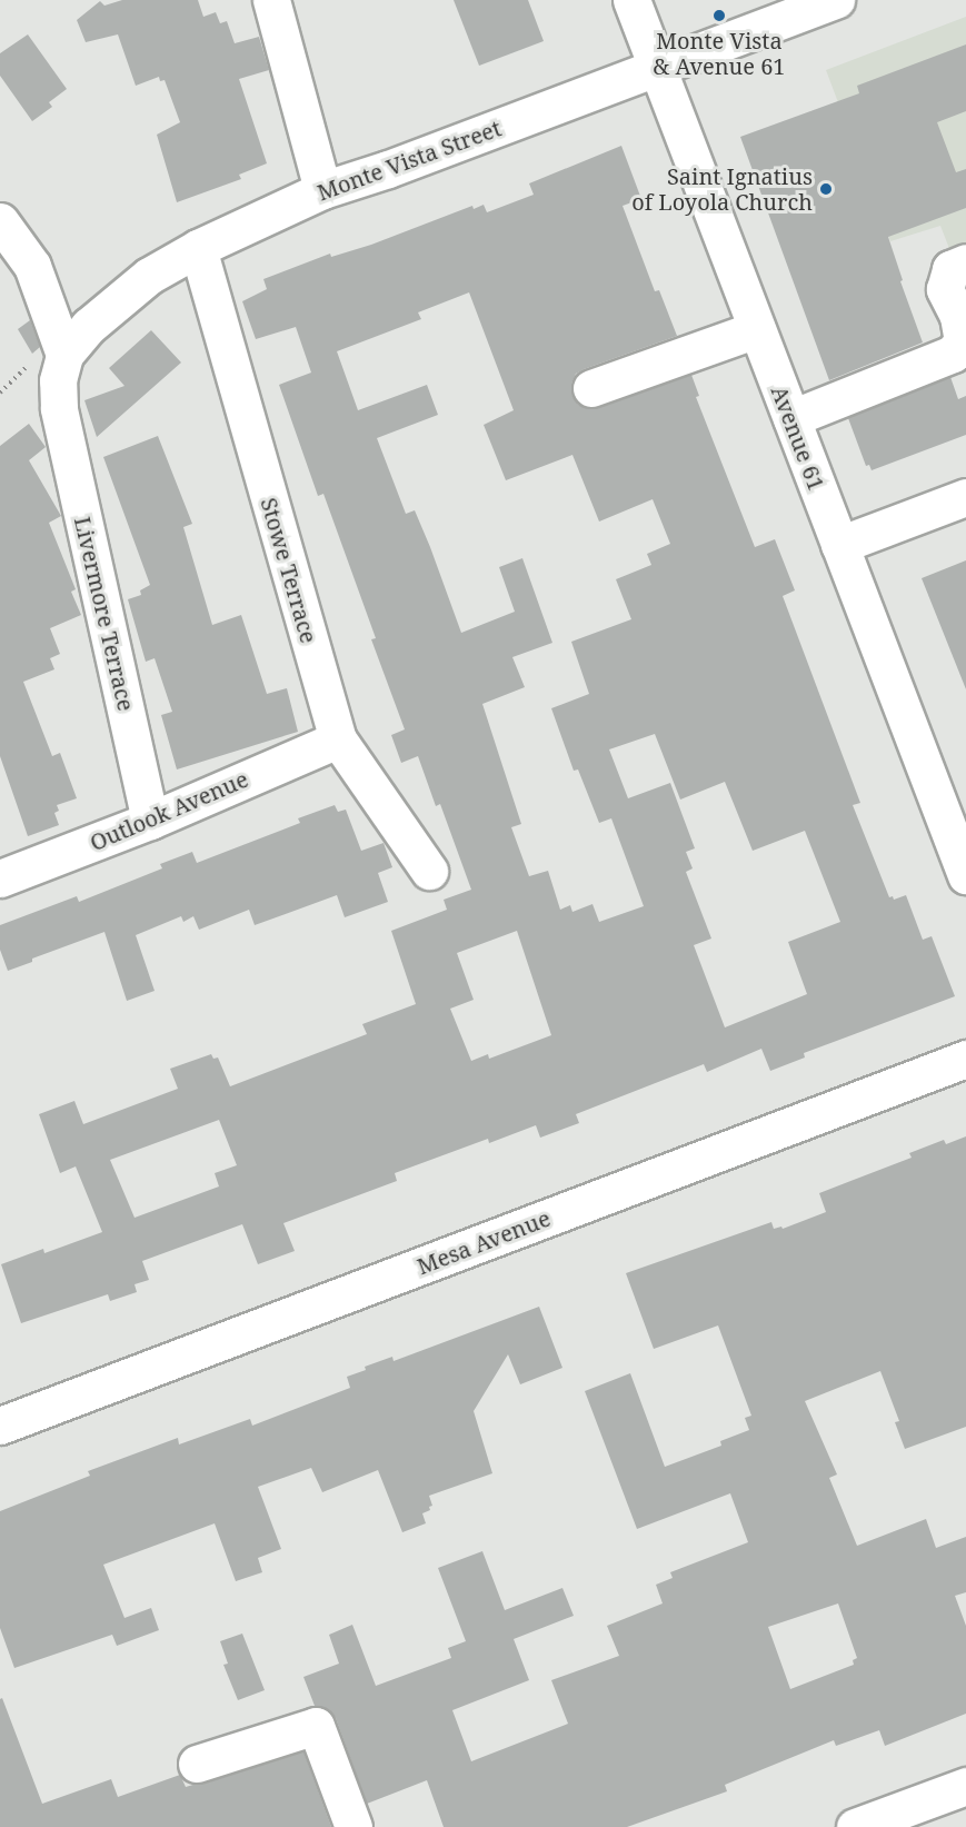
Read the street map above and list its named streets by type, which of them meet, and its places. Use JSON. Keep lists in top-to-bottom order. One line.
{"streets":{"street":["Monte Vista Street","Avenue 61","Stowe Terrace","Livermore Terrace","Outlook Avenue","Mesa Avenue"]},"crossings":[["Monte Vista Street","Avenue 61"],["Monte Vista Street","Stowe Terrace"],["Monte Vista Street","Livermore Terrace"],["Stowe Terrace","Outlook Avenue"],["Livermore Terrace","Outlook Avenue"]],"places":["Monte Vista & Avenue 61","Saint Ignatius of Loyola Church"]}
